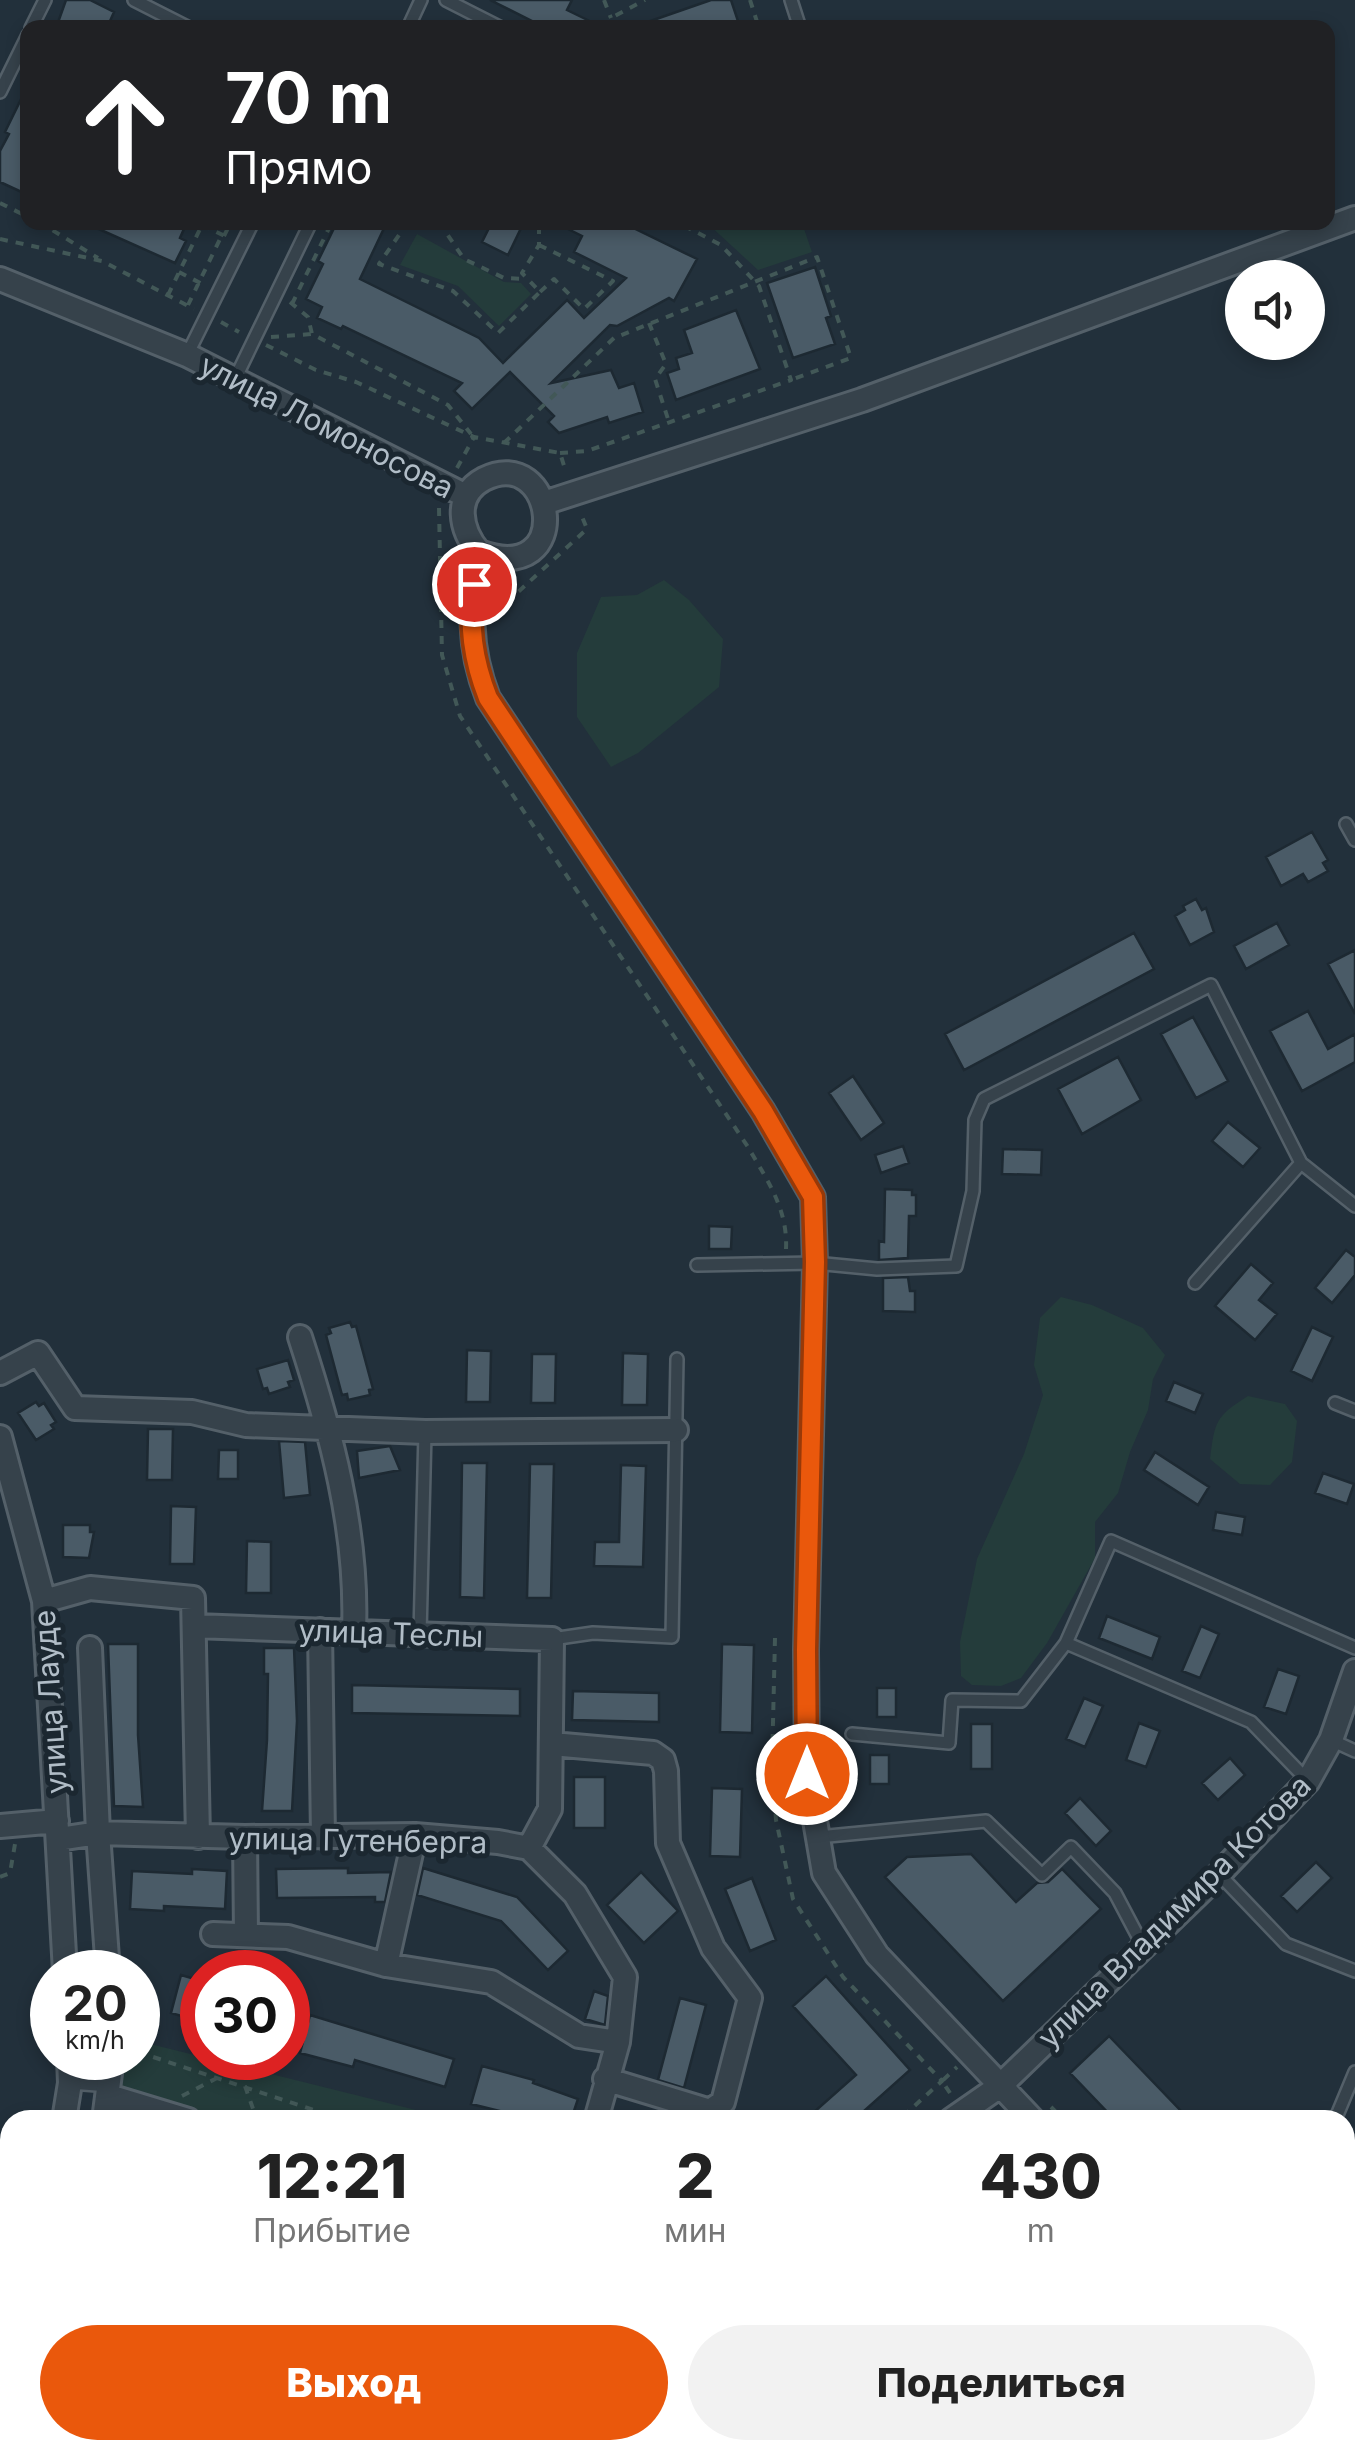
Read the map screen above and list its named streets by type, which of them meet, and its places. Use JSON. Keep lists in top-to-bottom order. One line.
{"streets":{"street":["улица Ломоносова","улица Теслы","улица Лауде","улица Гутенберга","улица Владимира Котова"]},"crossings":[["улица Лауде","улица Гутенберга"]],"page":{"turn":["70 m","Прямо"],"speed":"20 km/h","limit":"30","eta":["12:21","Прибытие","2","мин","430","m"],"buttons":["Выход","Поделиться"]}}
